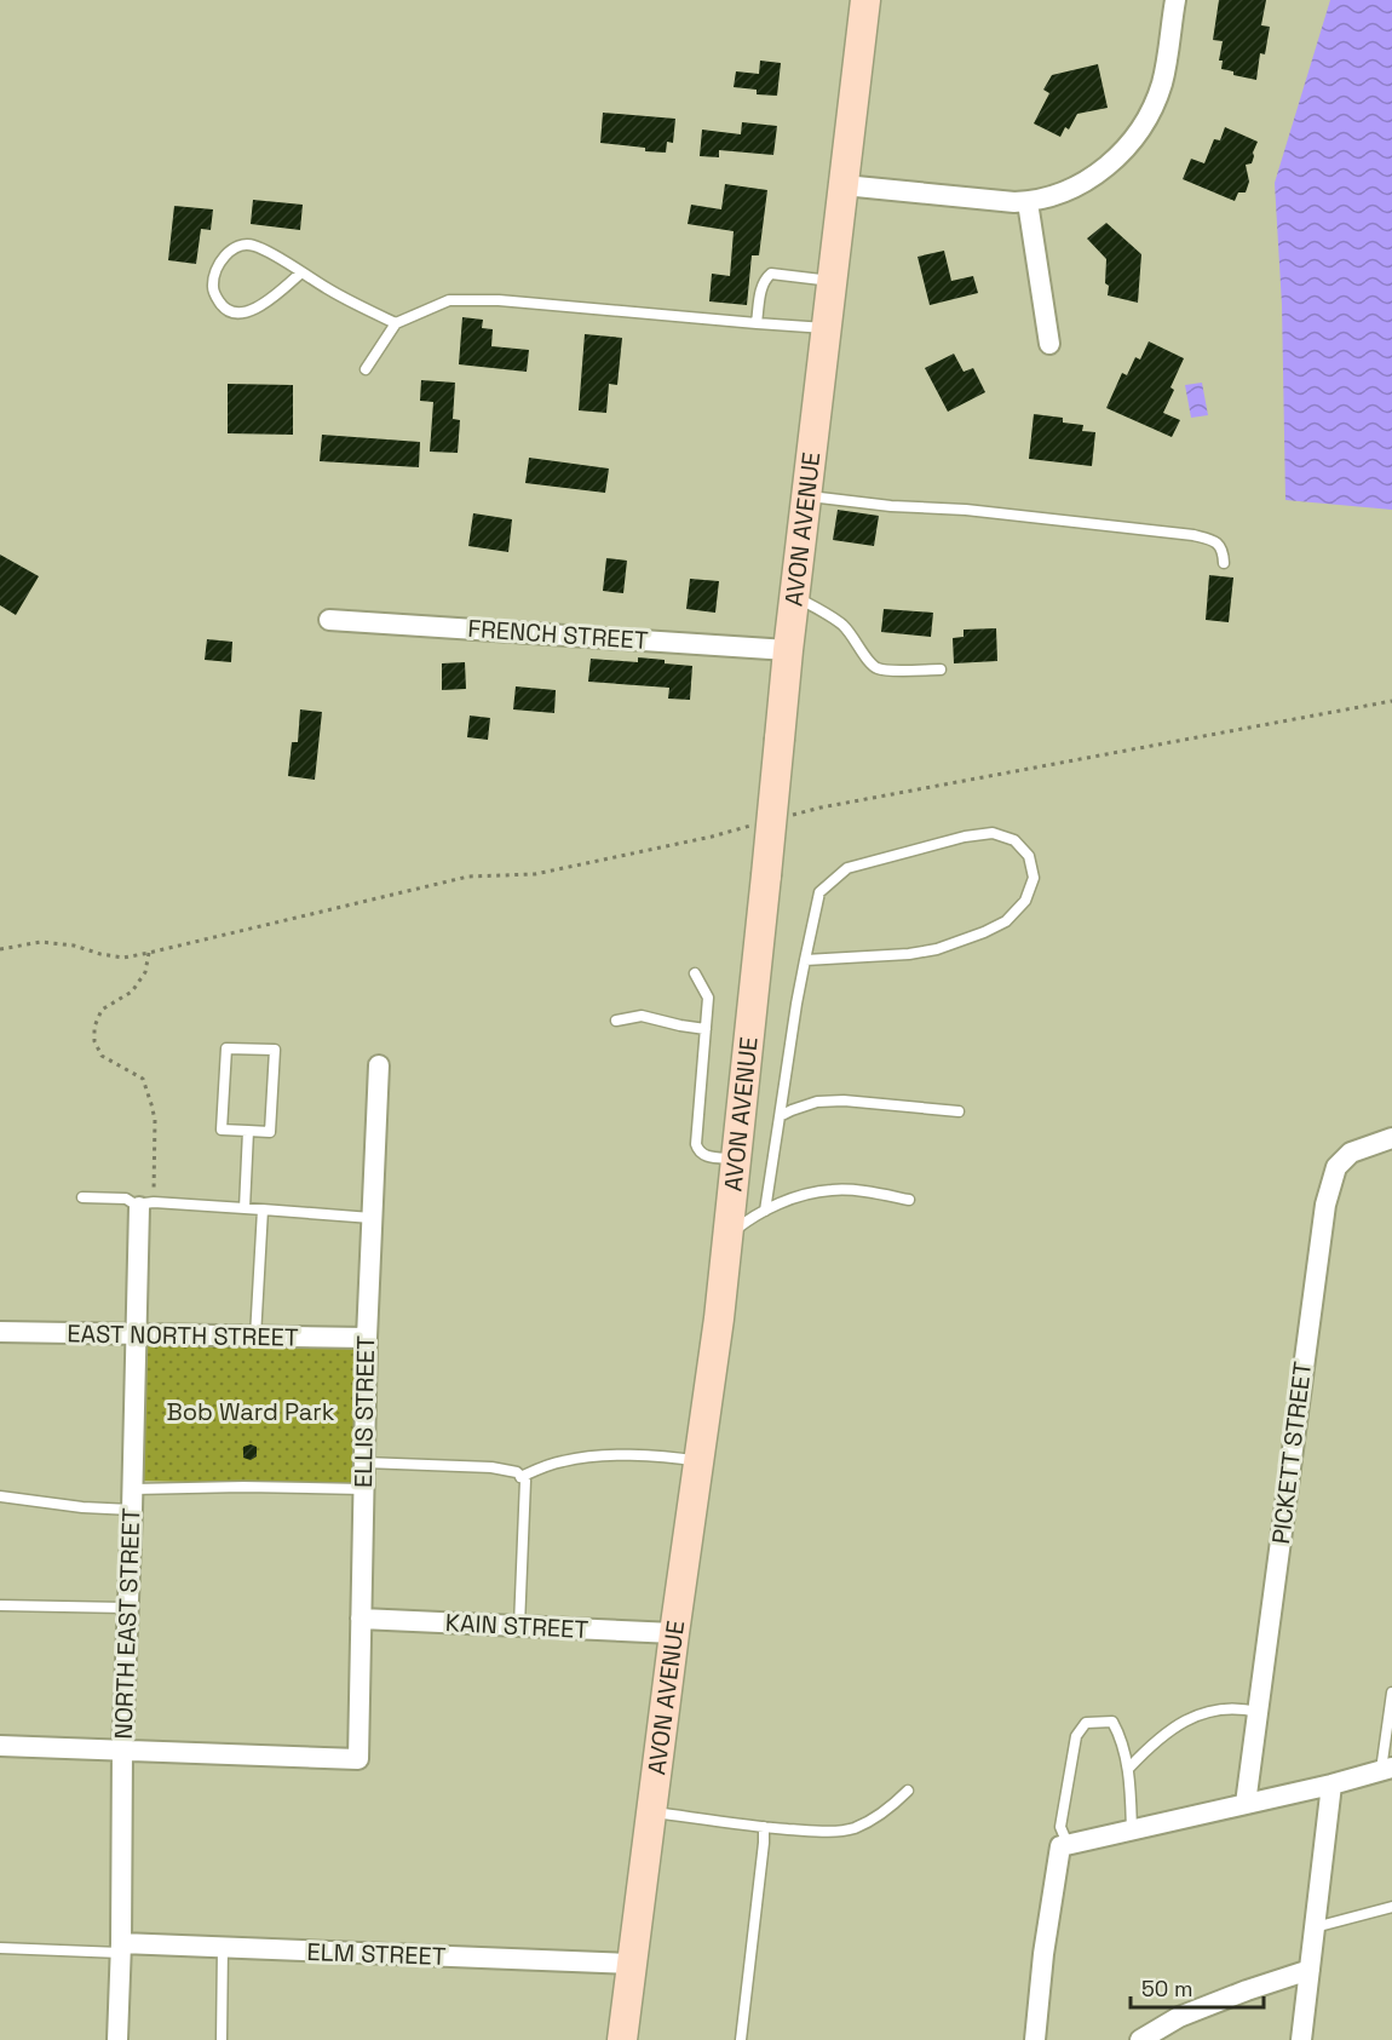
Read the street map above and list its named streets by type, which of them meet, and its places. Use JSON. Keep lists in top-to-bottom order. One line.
{"streets":{"main road":["AVON AVENUE"],"street":["FRENCH STREET","EAST NORTH STREET","ELLIS STREET","PICKETT STREET","NORTH EAST STREET","KAIN STREET","ELM STREET"]},"crossings":[["AVON AVENUE","FRENCH STREET"],["AVON AVENUE","KAIN STREET"],["AVON AVENUE","ELM STREET"],["EAST NORTH STREET","ELLIS STREET"],["EAST NORTH STREET","NORTH EAST STREET"],["ELLIS STREET","NORTH EAST STREET"],["ELLIS STREET","KAIN STREET"],["NORTH EAST STREET","ELM STREET"]],"parks":["Bob Ward Park"],"scale_bar":"50 m"}
